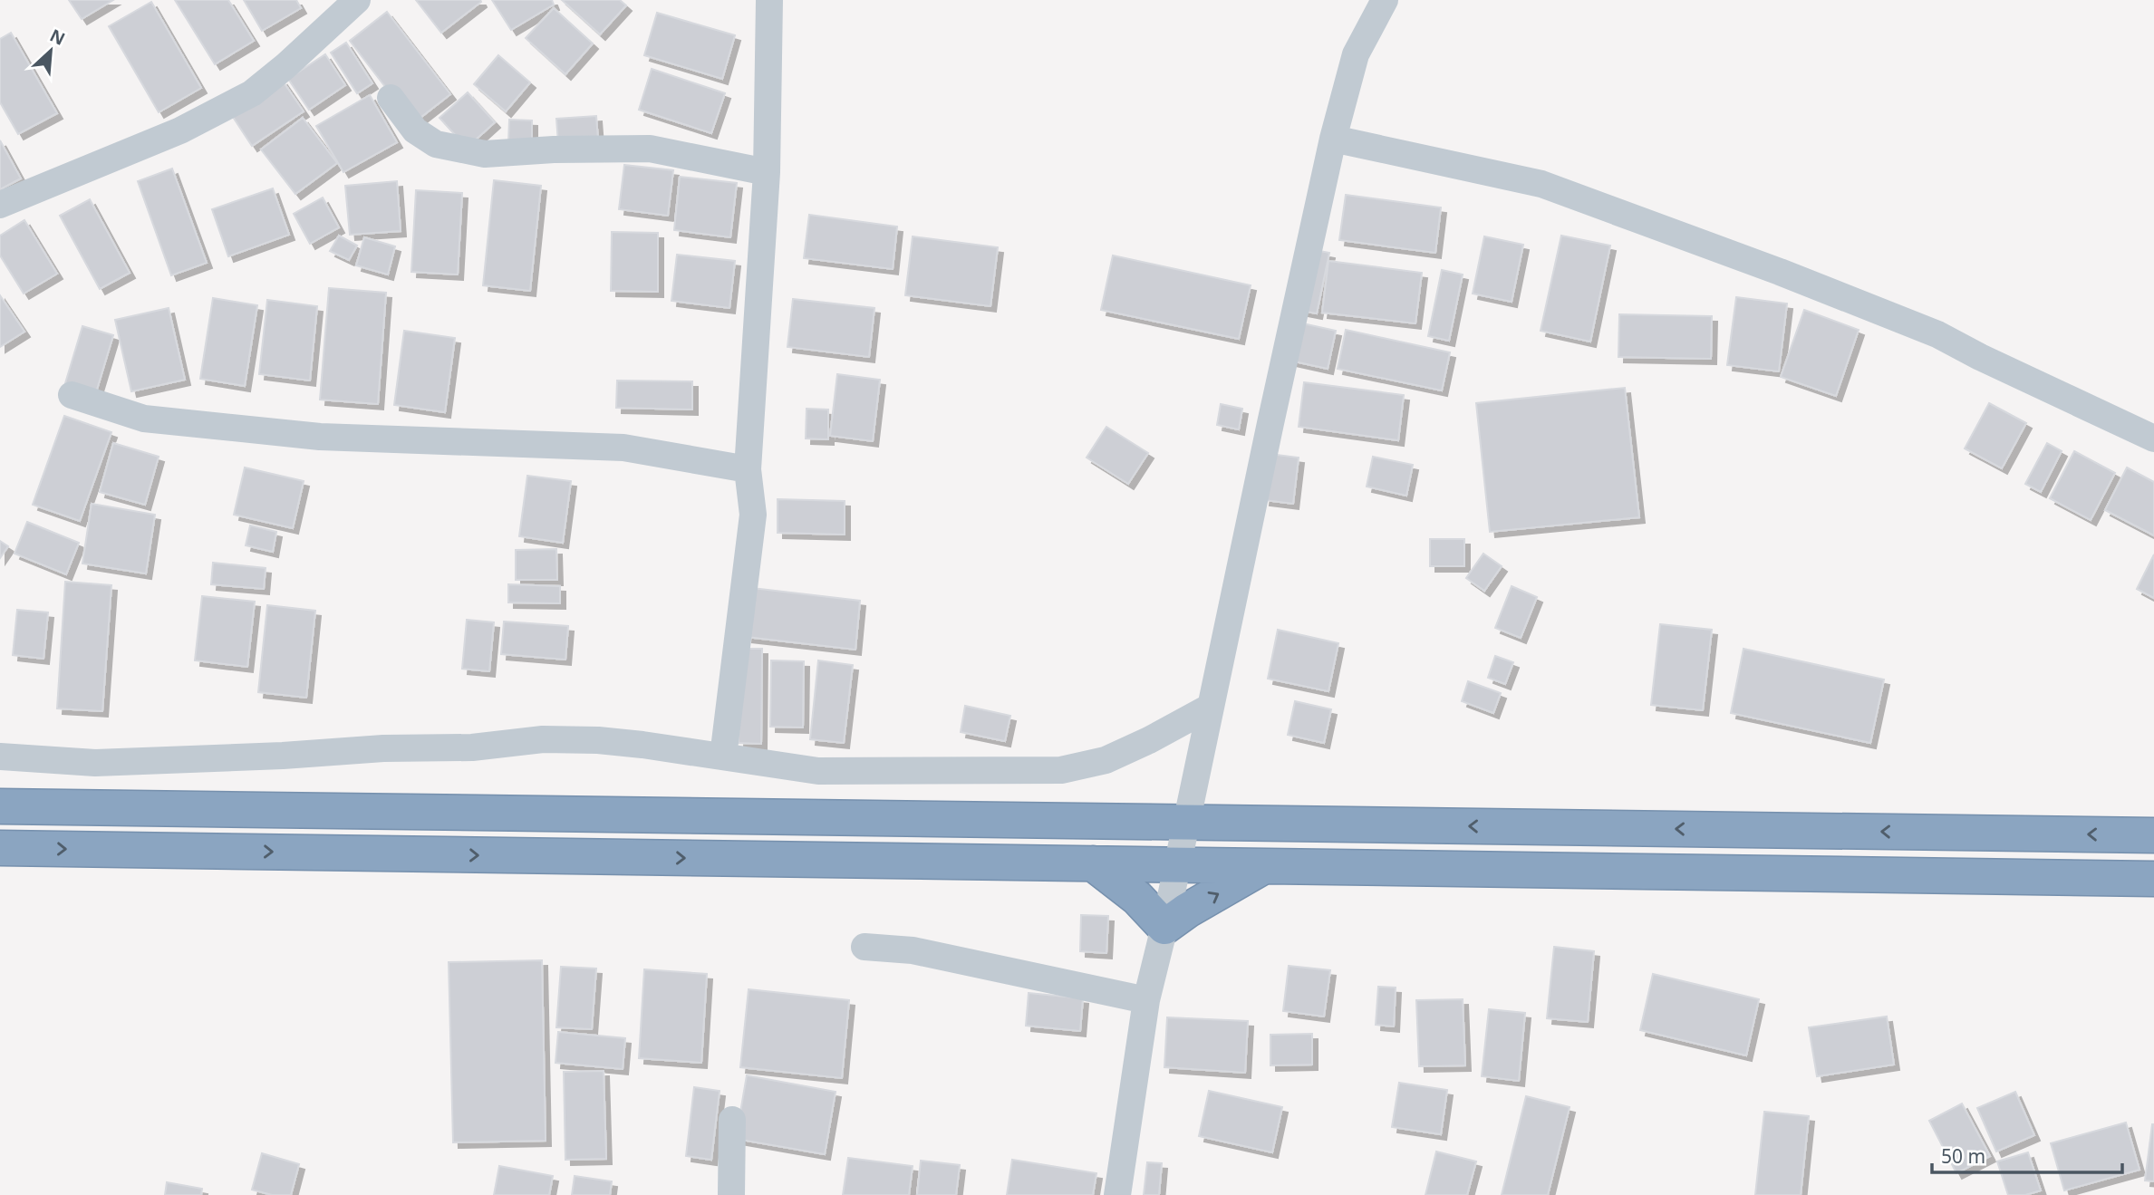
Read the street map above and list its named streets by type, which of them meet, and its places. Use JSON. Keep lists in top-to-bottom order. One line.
{"scale_bar":"50 m","north":"top right"}
